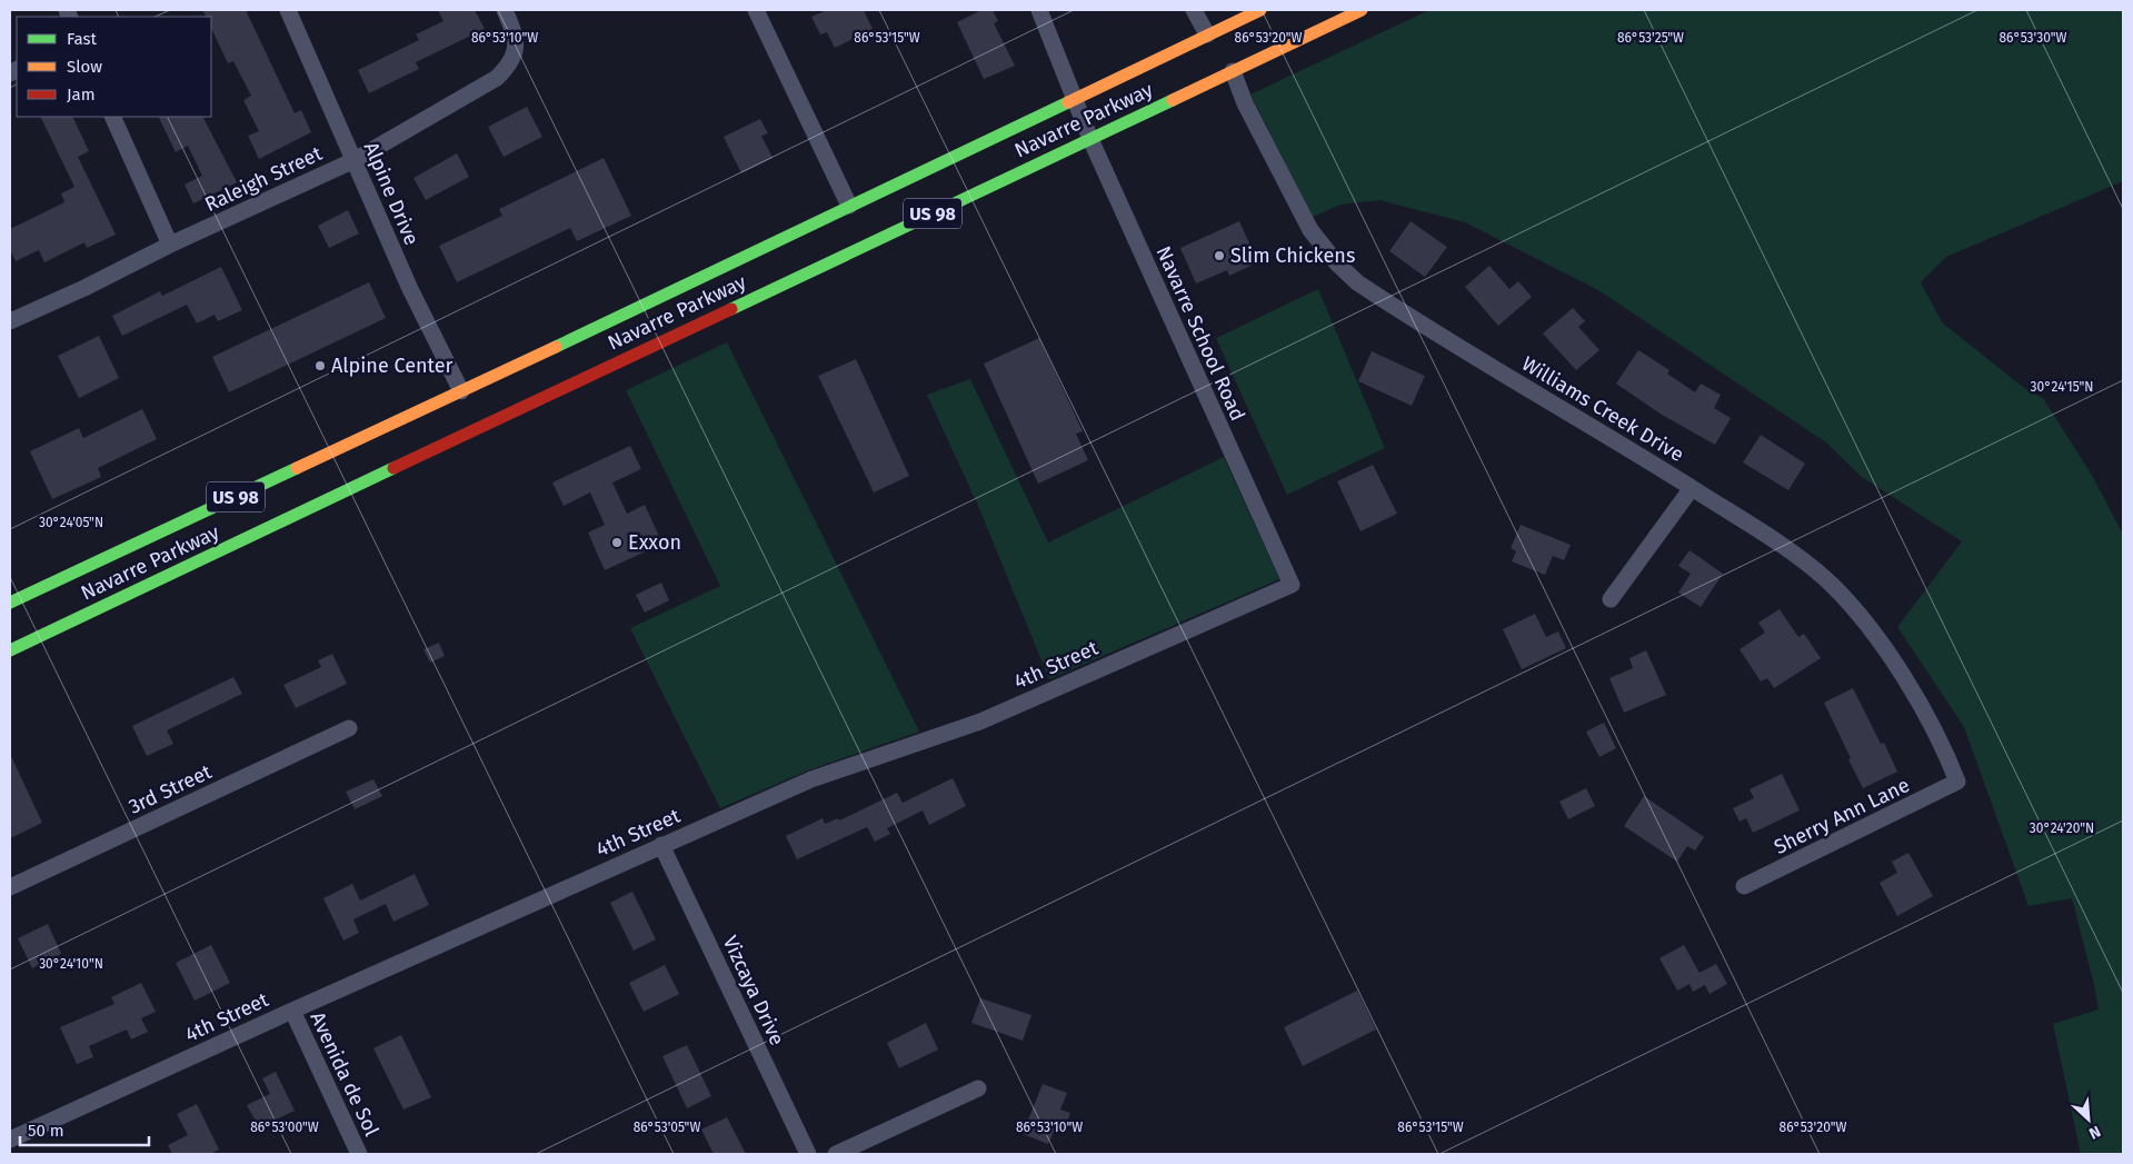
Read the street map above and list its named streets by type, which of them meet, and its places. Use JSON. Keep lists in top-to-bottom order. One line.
{"streets":{"highway":["Navarre Parkway","US 98"],"street":["Raleigh Street","Alpine Drive","Navarre School Road","Williams Creek Drive","4th Street","3rd Street","Sherry Ann Lane","Vizcaya Drive","Avenida de Sol"]},"crossings":[["Navarre Parkway","Alpine Drive"],["Navarre Parkway","Navarre School Road"],["Navarre Parkway","Williams Creek Drive"],["Raleigh Street","Alpine Drive"],["Navarre School Road","4th Street"],["Williams Creek Drive","Sherry Ann Lane"],["4th Street","Vizcaya Drive"],["4th Street","Avenida de Sol"]],"places":["Slim Chickens","Alpine Center","Exxon"],"legend":["Fast","Slow","Jam"],"scale_bar":"50 m","north":"bottom right","coordinates":["86°53'10\"W","86°53'15\"W","86°53'20\"W","86°53'30\"W","86°53'25\"W","30°24'15\"N","30°24'05\"N","30°24'20\"N","30°24'10\"N","86°53'00\"W","86°53'05\"W"]}
